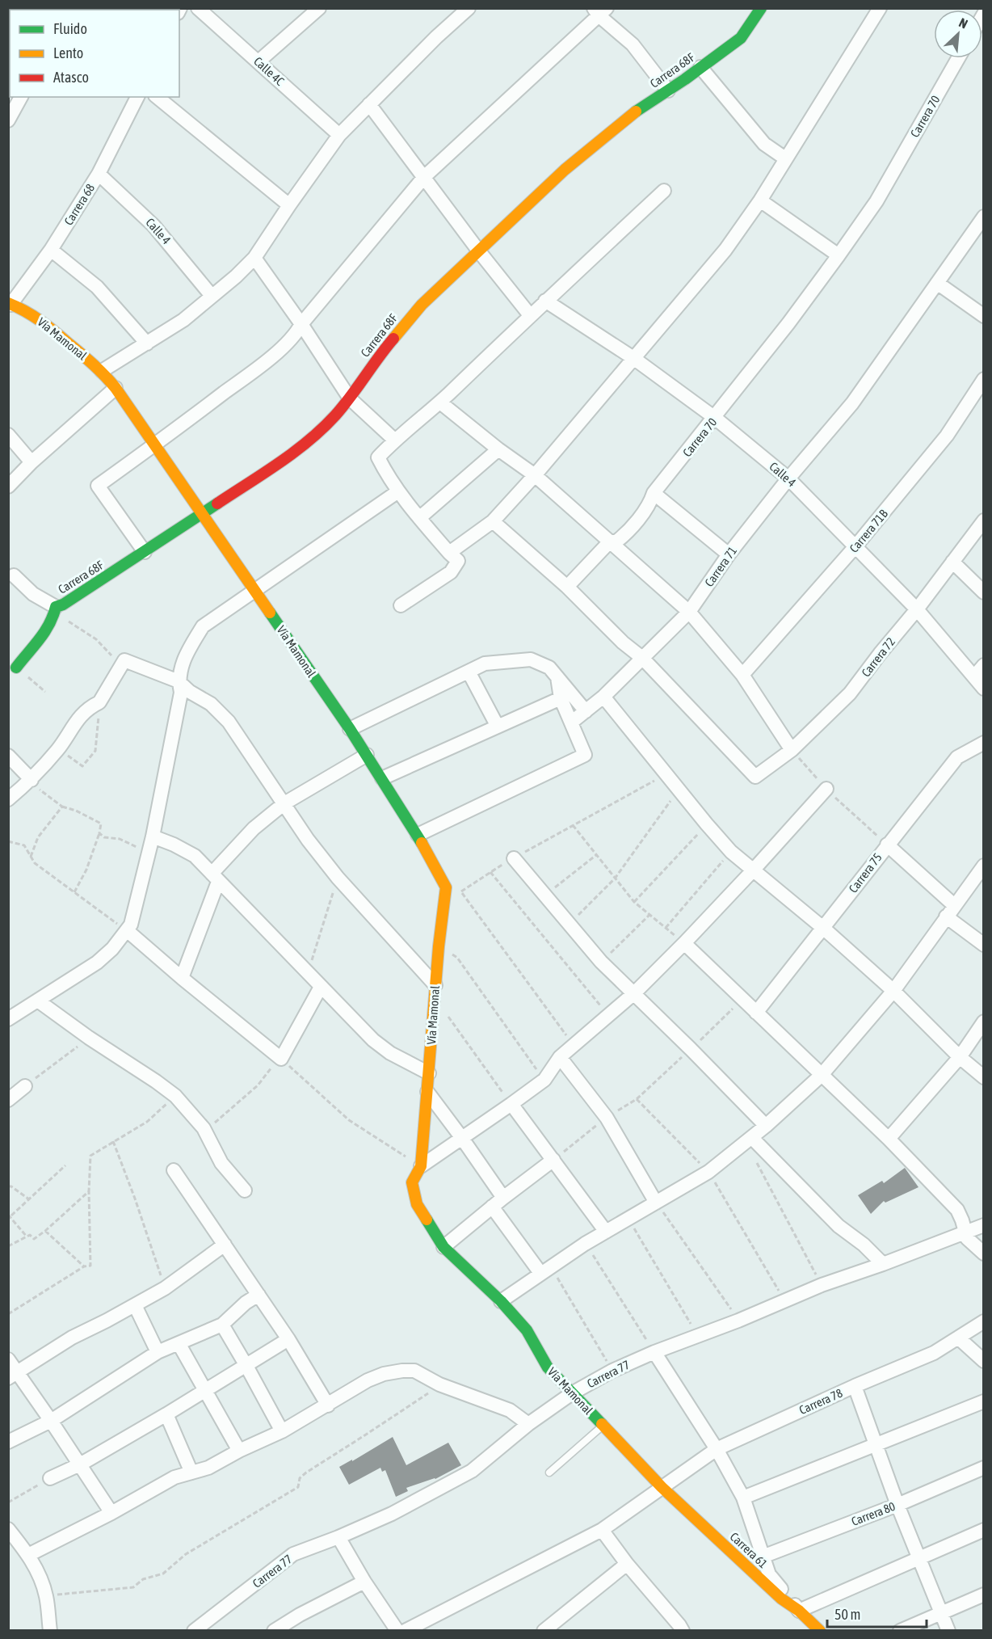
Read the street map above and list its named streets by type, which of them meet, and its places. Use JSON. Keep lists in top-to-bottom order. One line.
{"streets":{"street":["Carrera 68F","Calle 4C","Carrera 70","Carrera 68","Calle 4","Vía Mamonal","Carrera 71B","Carrera 71","Carrera 72","Carrera 75","Carrera 77","Carrera 78","Carrera 80","Carrera 61"]},"crossings":[["Carrera 68F","Vía Mamonal"],["Carrera 70","Calle 4"],["Carrera 68","Calle 4"],["Carrera 68","Vía Mamonal"],["Calle 4","Carrera 71B"],["Calle 4","Carrera 71"],["Calle 4","Carrera 72"],["Vía Mamonal","Carrera 77"],["Vía Mamonal","Carrera 78"],["Vía Mamonal","Carrera 61"],["Carrera 71","Carrera 72"],["Carrera 78","Carrera 61"]],"legend":["Fluido","Lento","Atasco"],"scale_bar":"50 m","north":"top right"}
